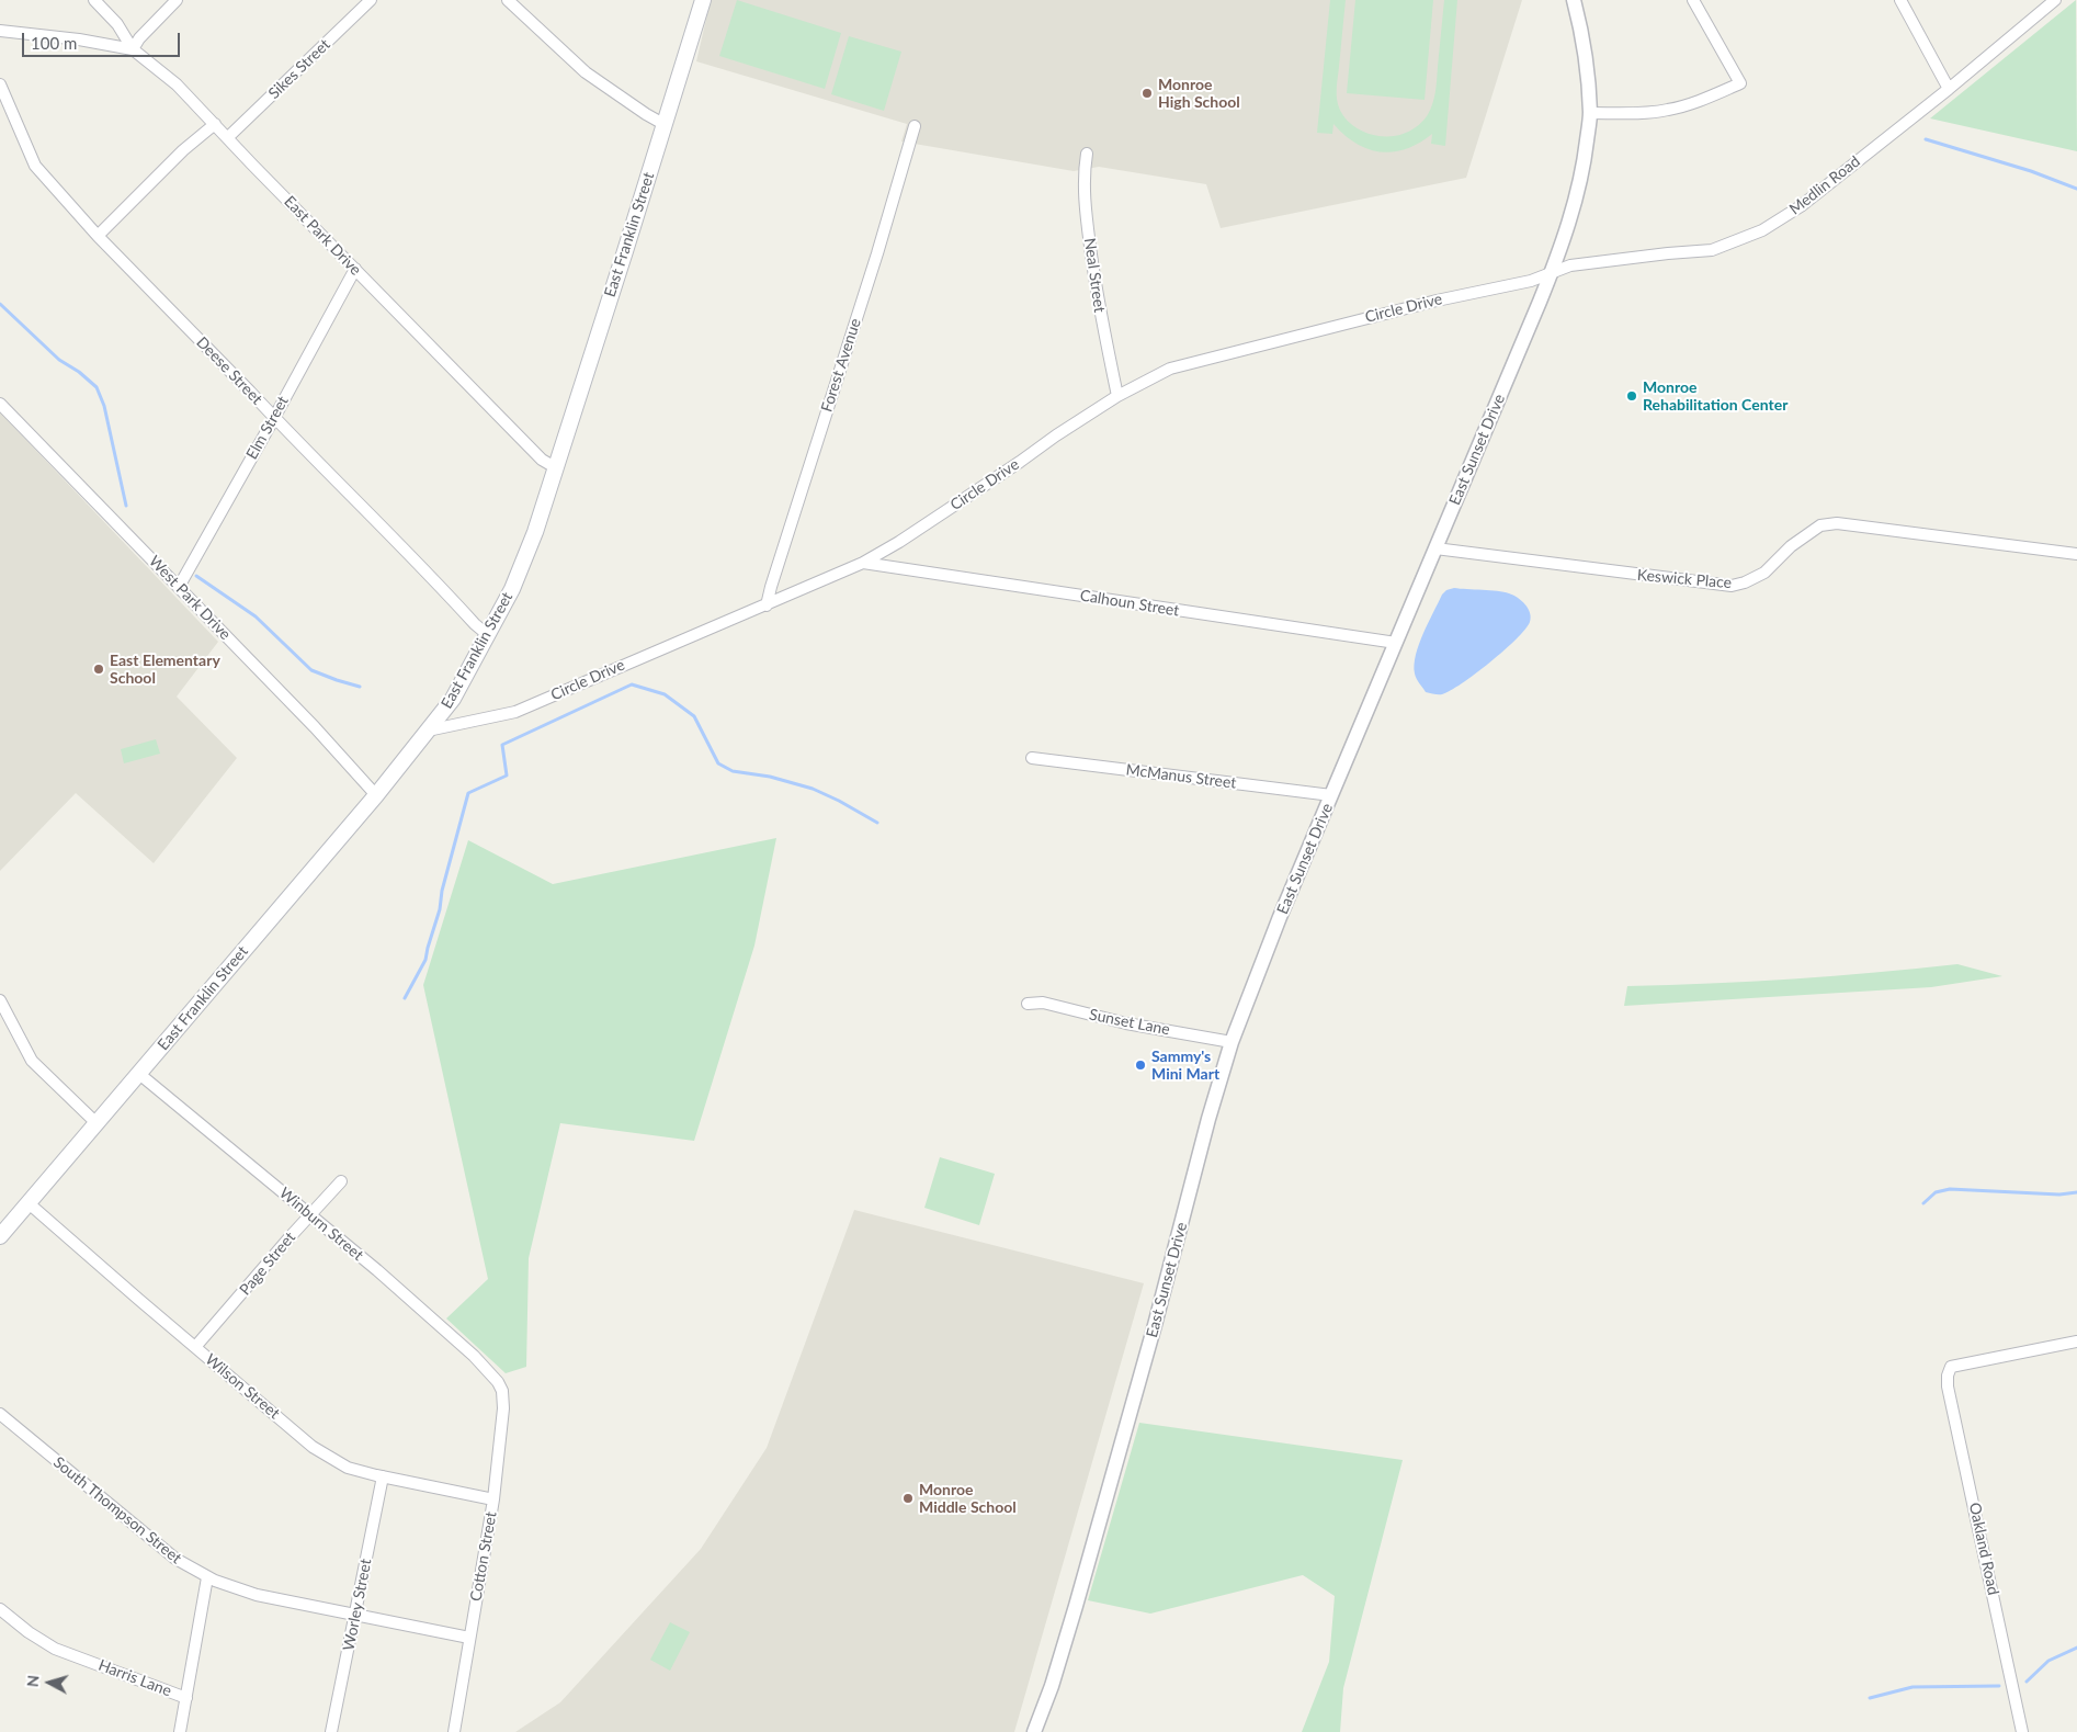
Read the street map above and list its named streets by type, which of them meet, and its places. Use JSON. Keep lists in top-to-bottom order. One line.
{"streets":{"main road":["East Franklin Street"],"street":["Sikes Street","Medlin Road","East Park Drive","Neal Street","Circle Drive","Forest Avenue","Deese Street","Elm Street","East Sunset Drive","Keswick Place","West Park Drive","Calhoun Street","McManus Street","Sunset Lane","Winburn Street","Page Street","Wilson Street","South Thompson Street","Oakland Road","Cotton Street","Worley Street","Harris Lane"]},"crossings":[["Sikes Street","East Park Drive"],["Medlin Road","Circle Drive"],["Medlin Road","East Sunset Drive"],["East Franklin Street","East Park Drive"],["East Franklin Street","Circle Drive"],["East Franklin Street","Deese Street"],["East Franklin Street","West Park Drive"],["East Franklin Street","Winburn Street"],["East Franklin Street","Wilson Street"],["East Park Drive","Elm Street"],["Neal Street","Circle Drive"],["Circle Drive","Forest Avenue"],["Circle Drive","East Sunset Drive"],["Circle Drive","Calhoun Street"],["Deese Street","Elm Street"],["Elm Street","West Park Drive"],["East Sunset Drive","Keswick Place"],["East Sunset Drive","Calhoun Street"],["East Sunset Drive","McManus Street"],["East Sunset Drive","Sunset Lane"],["Winburn Street","Page Street"],["Winburn Street","Cotton Street"],["Page Street","Wilson Street"],["Wilson Street","Cotton Street"],["Wilson Street","Worley Street"],["South Thompson Street","Cotton Street"],["South Thompson Street","Worley Street"]],"places":["Monroe High School","Monroe Rehabilitation Center","East Elementary School","Sammy's Mini Mart","Monroe Middle School"],"scale_bar":"100 m","north":"left"}
